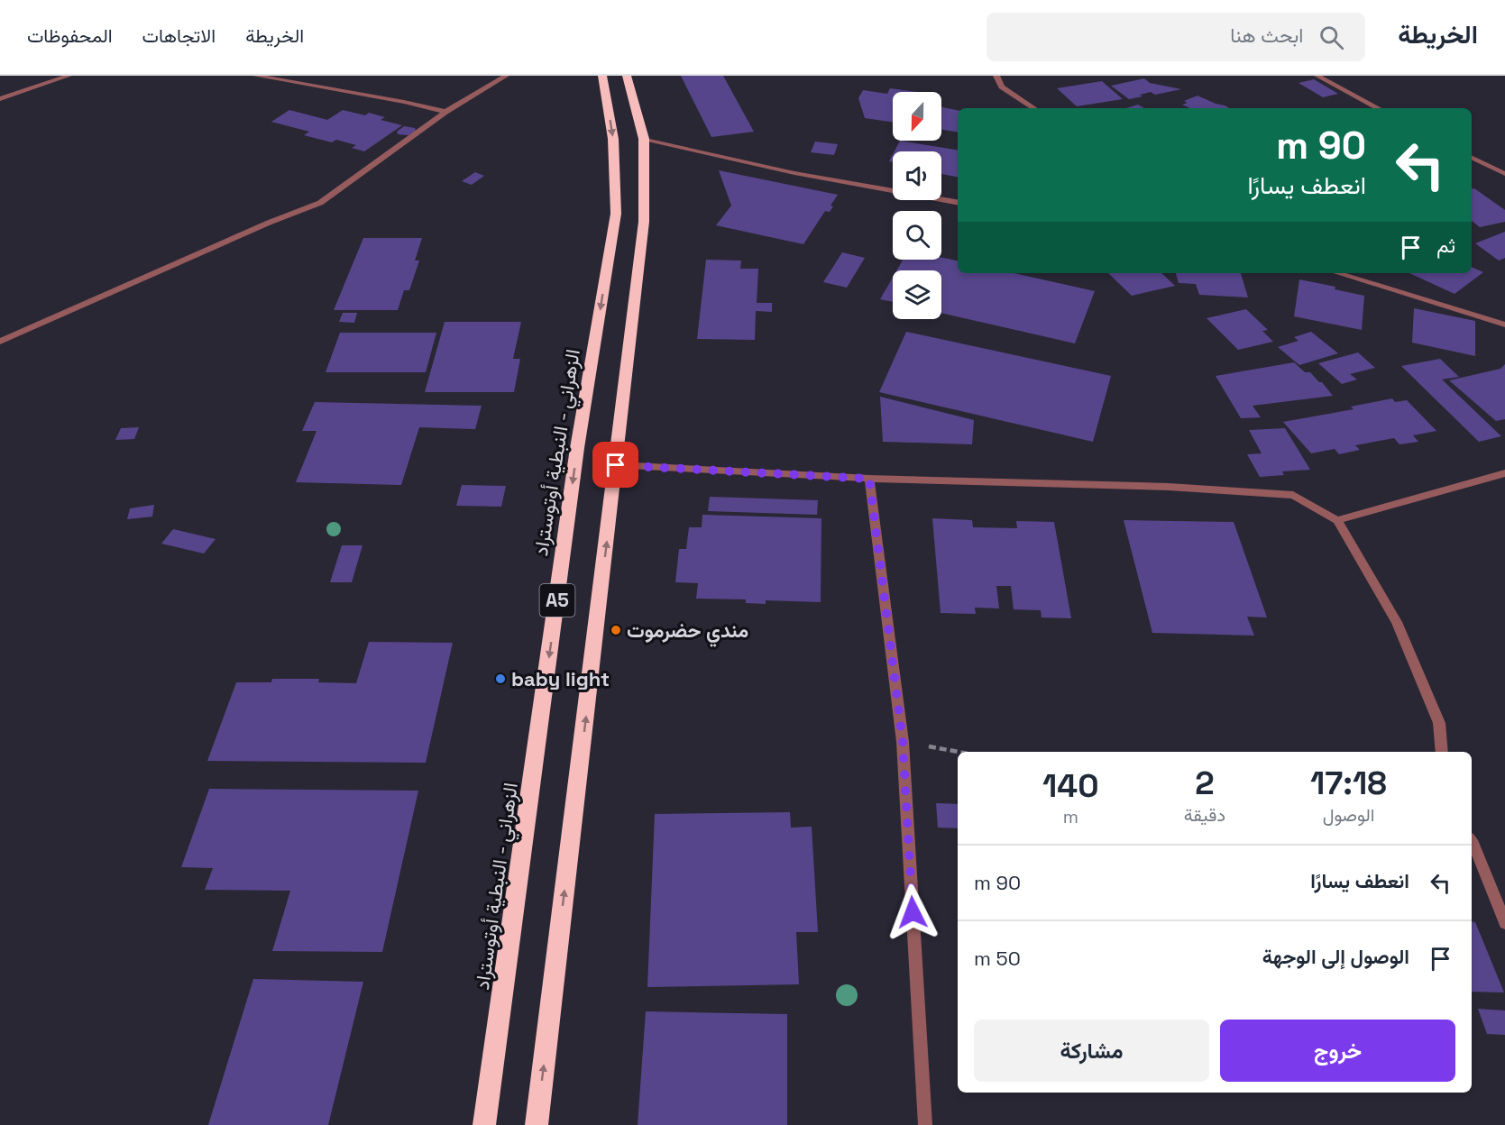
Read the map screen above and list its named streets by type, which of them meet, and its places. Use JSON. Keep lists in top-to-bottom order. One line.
{"streets":{"highway":["الزهراني - النبطية أوتوستراد","A5"]},"places":["مندي حضرموت","baby light"],"north":"bottom","page":{"header":"الخريطة","search":"ابحث هنا","nav":["الخريطة","الاتجاهات","المحفوظات"],"turn":["90 m","انعطف يسارًا"],"then":"ثم","eta":["17:18","الوصول","2","دقيقة","140","m"],"list":[{"name":"انعطف يسارًا","value":"90 m"},{"name":"الوصول إلى الوجهة","value":"50 m"}],"buttons":["خروج","مشاركة"]}}
